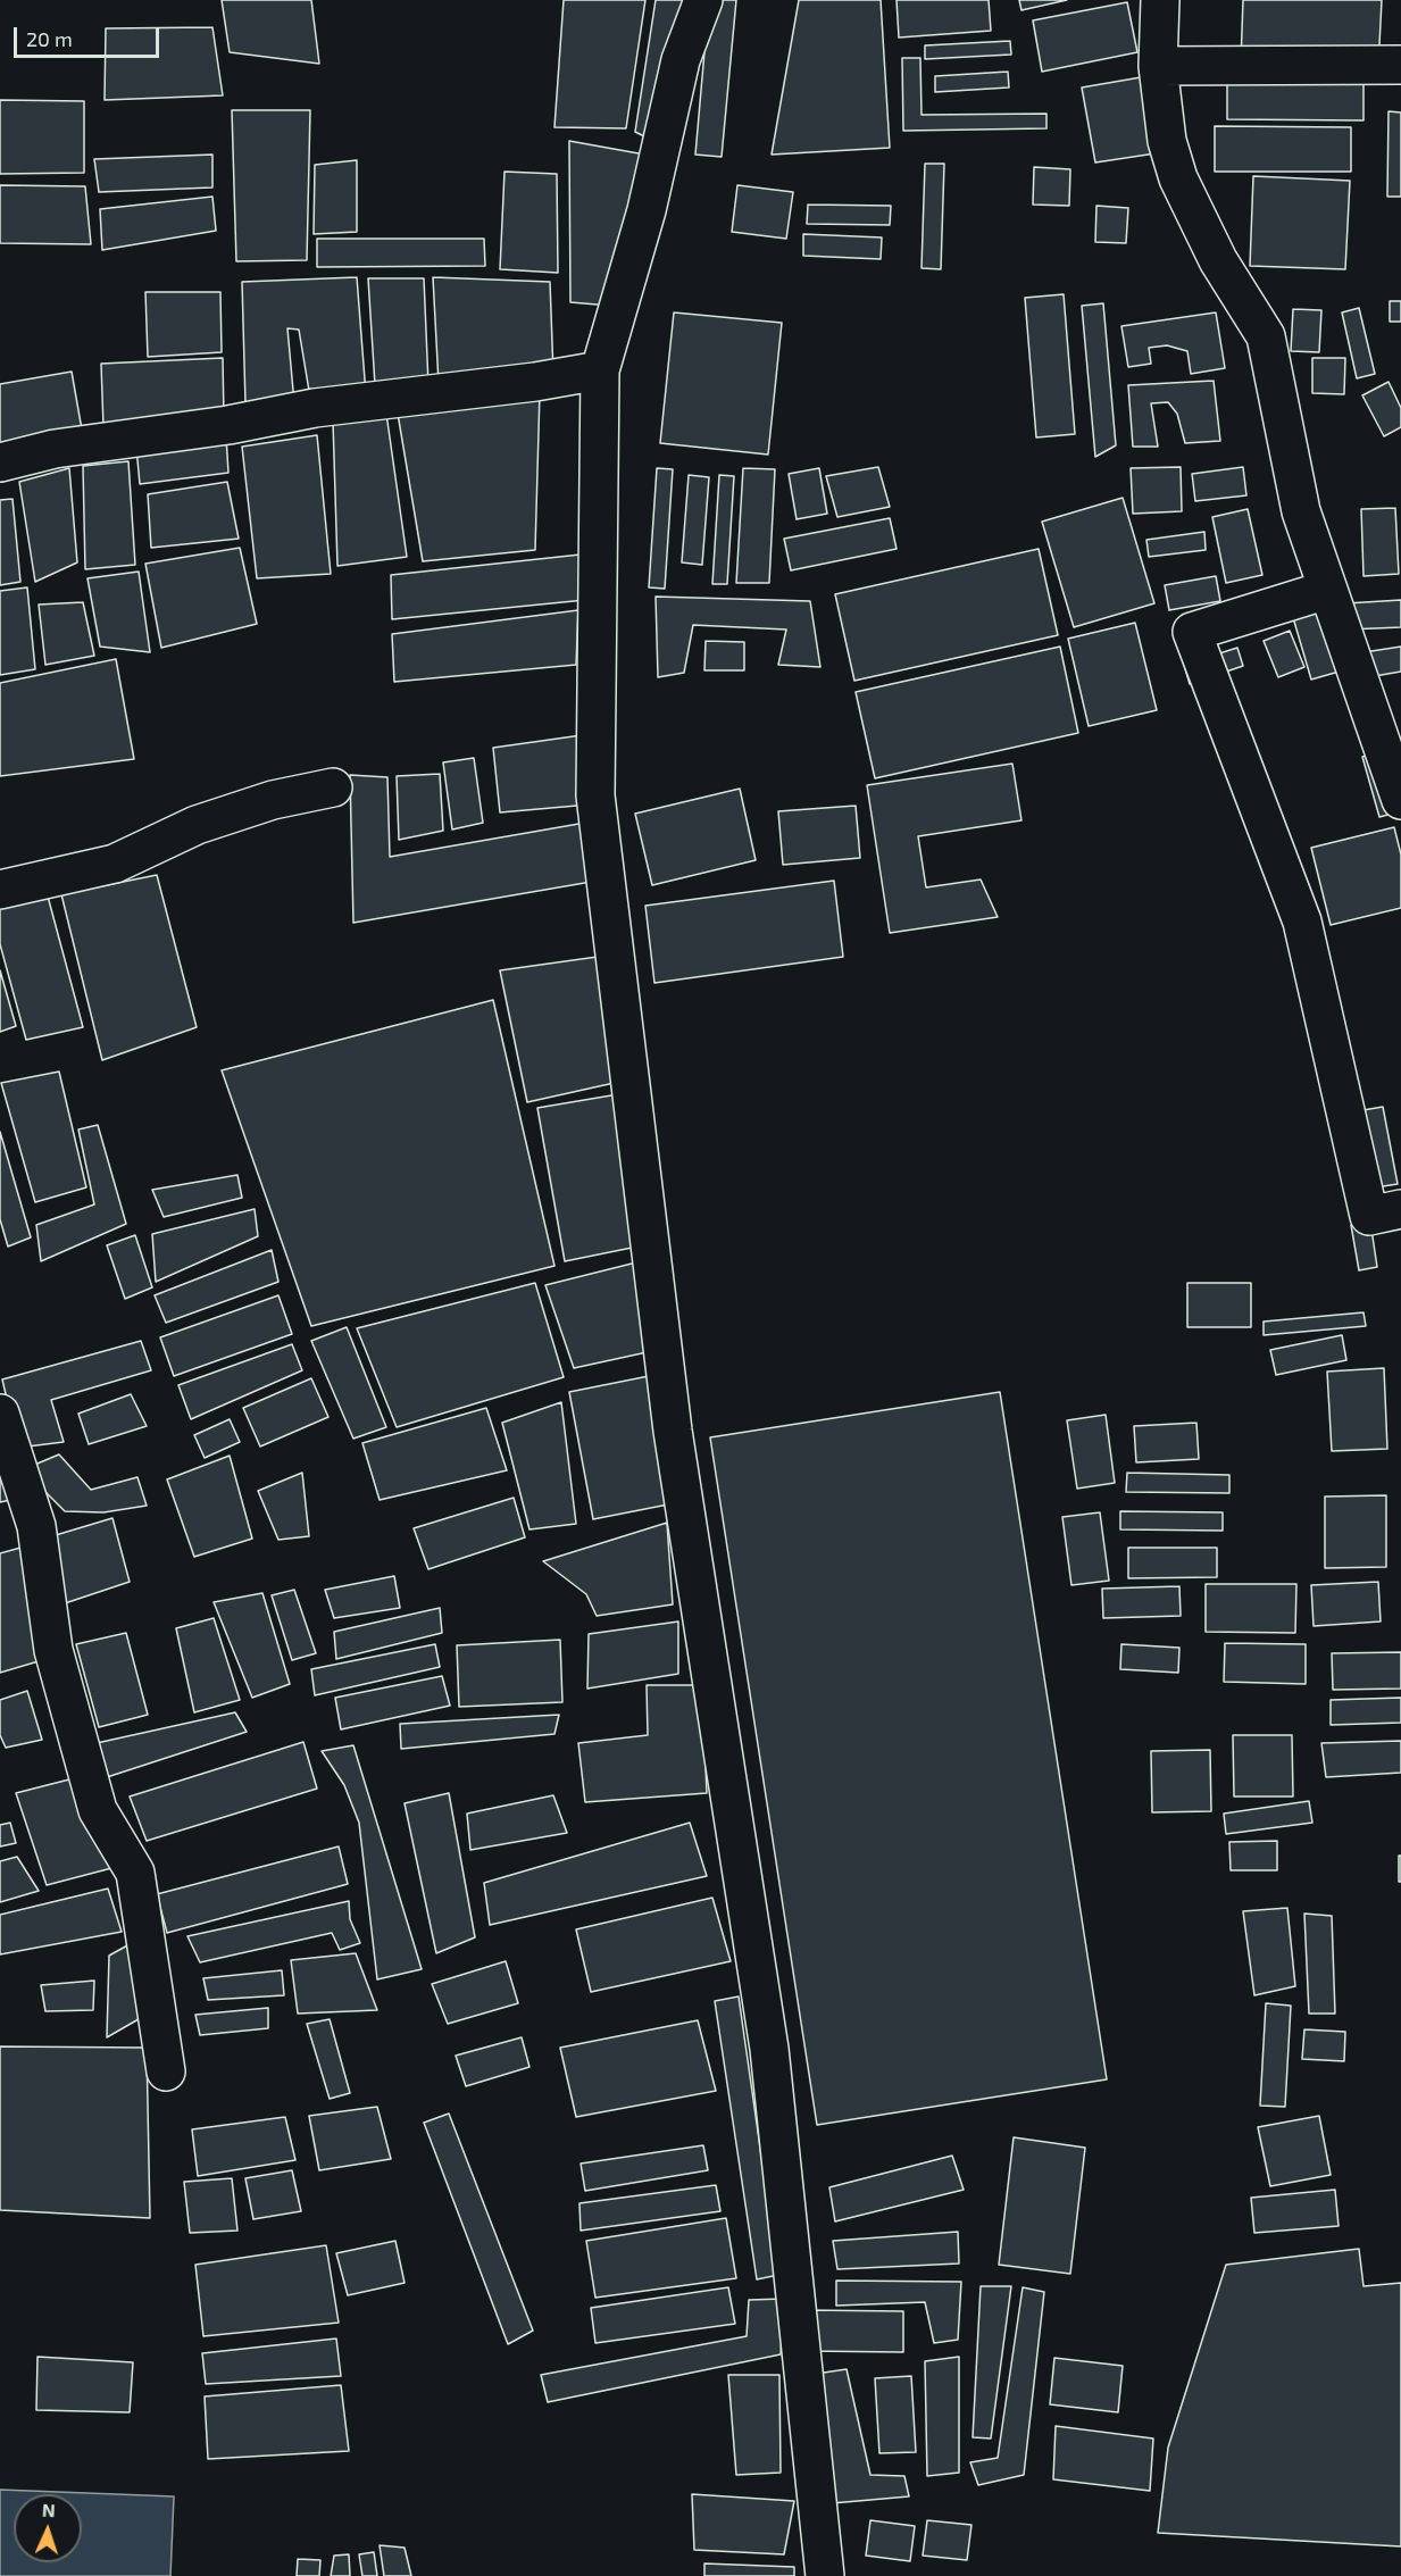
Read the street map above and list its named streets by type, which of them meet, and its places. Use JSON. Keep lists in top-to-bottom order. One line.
{"scale_bar":"20 m","north":"top"}
